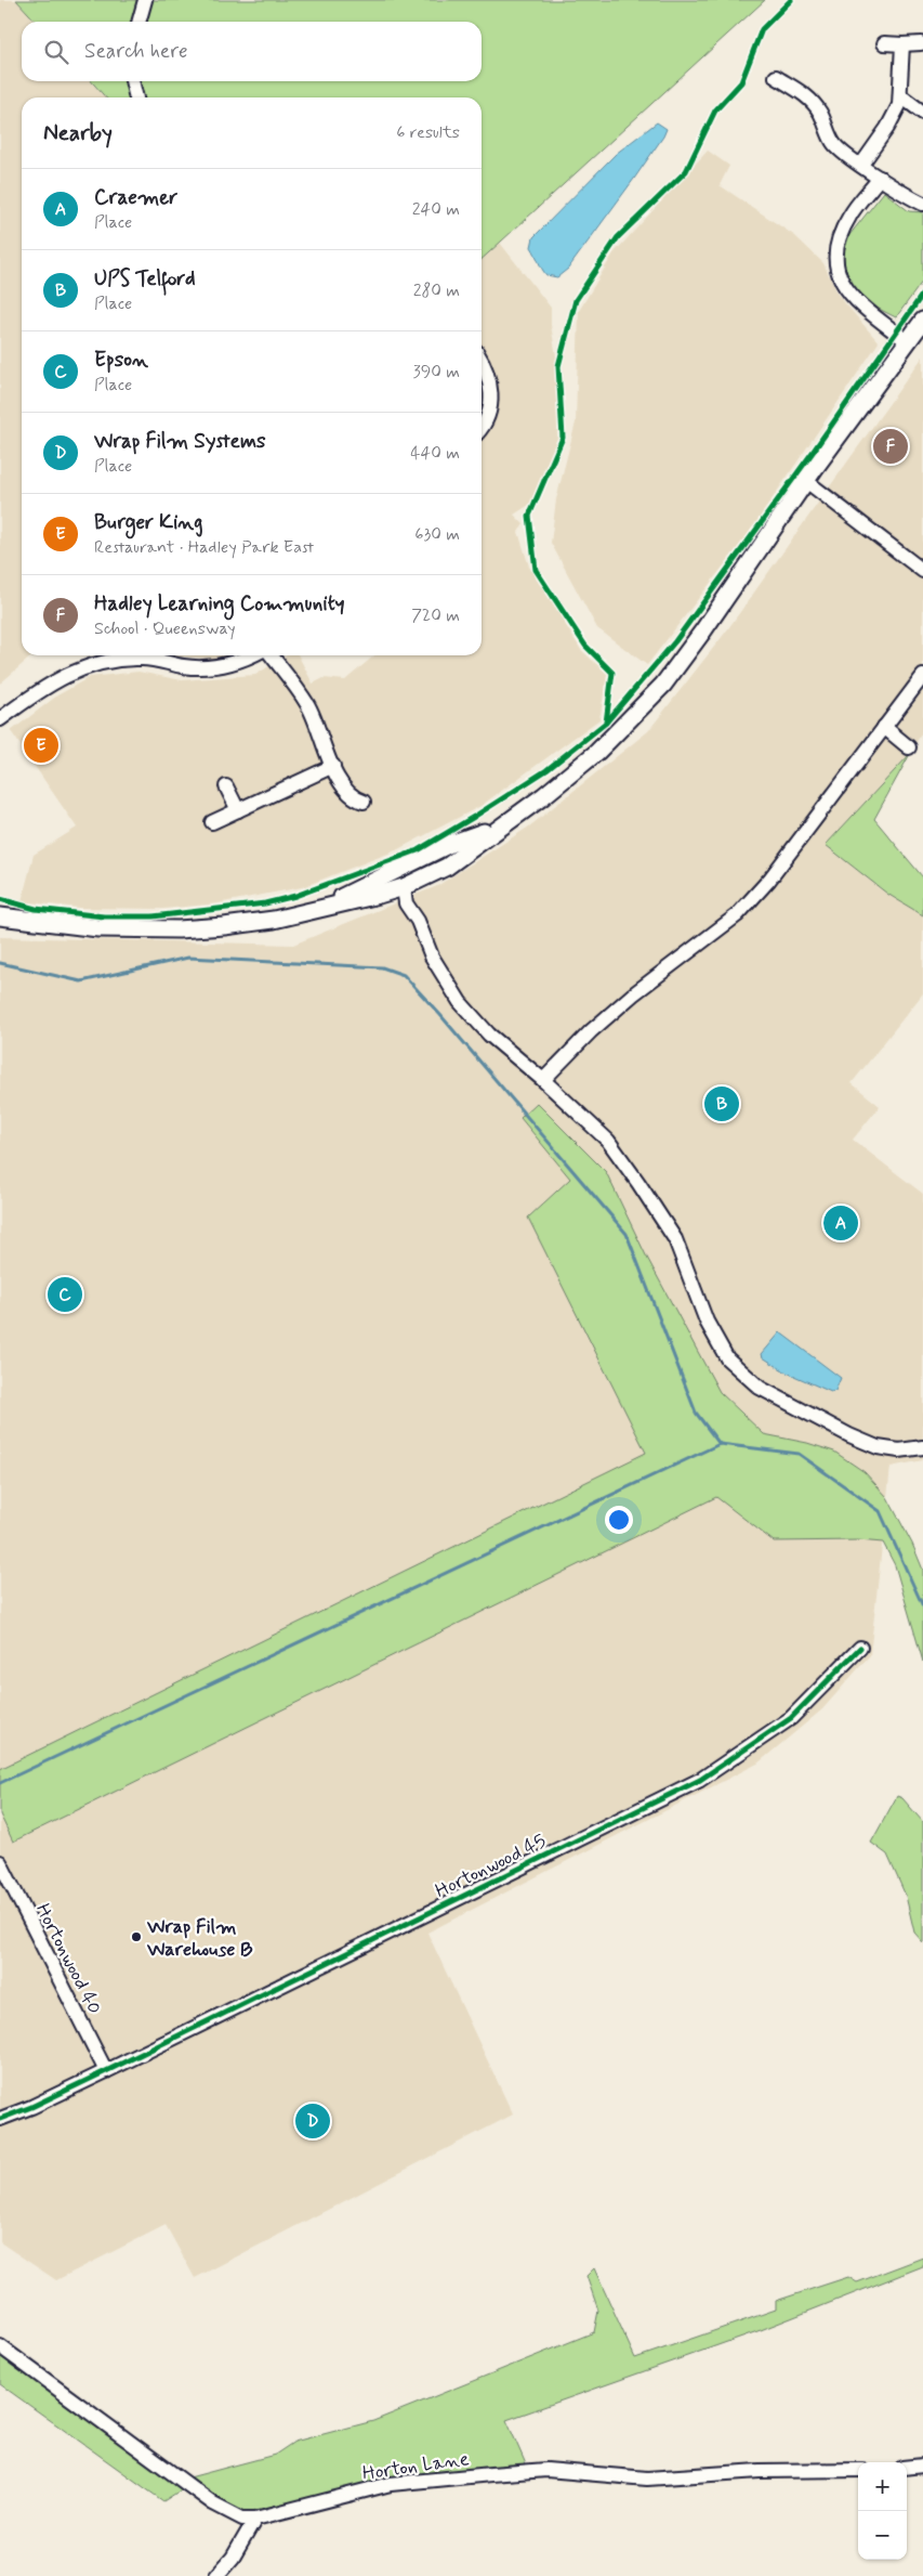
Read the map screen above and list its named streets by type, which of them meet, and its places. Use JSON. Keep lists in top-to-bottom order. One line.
{"streets":{"street":["Hortonwood 45","Hortonwood 40","Horton Lane"]},"crossings":[["Hortonwood 45","Hortonwood 40"]],"places":["Wrap Film Warehouse B"],"page":{"search":"Search here","heading":["Nearby","6 results"],"list":[{"mark":"A","name":"Craemer","note":"Place","value":"240 m"},{"mark":"B","name":"UPS Telford","note":"Place","value":"280 m"},{"mark":"C","name":"Epson","note":"Place","value":"390 m"},{"mark":"D","name":"Wrap Film Systems","note":"Place","value":"440 m"},{"mark":"E","name":"Burger King","note":"Restaurant · Hadley Park East","value":"630 m"},{"mark":"F","name":"Hadley Learning Community","note":"School · Queensway","value":"720 m"}],"pins":["F","E","B","A","C","D"],"map_buttons":["+","−"]}}
